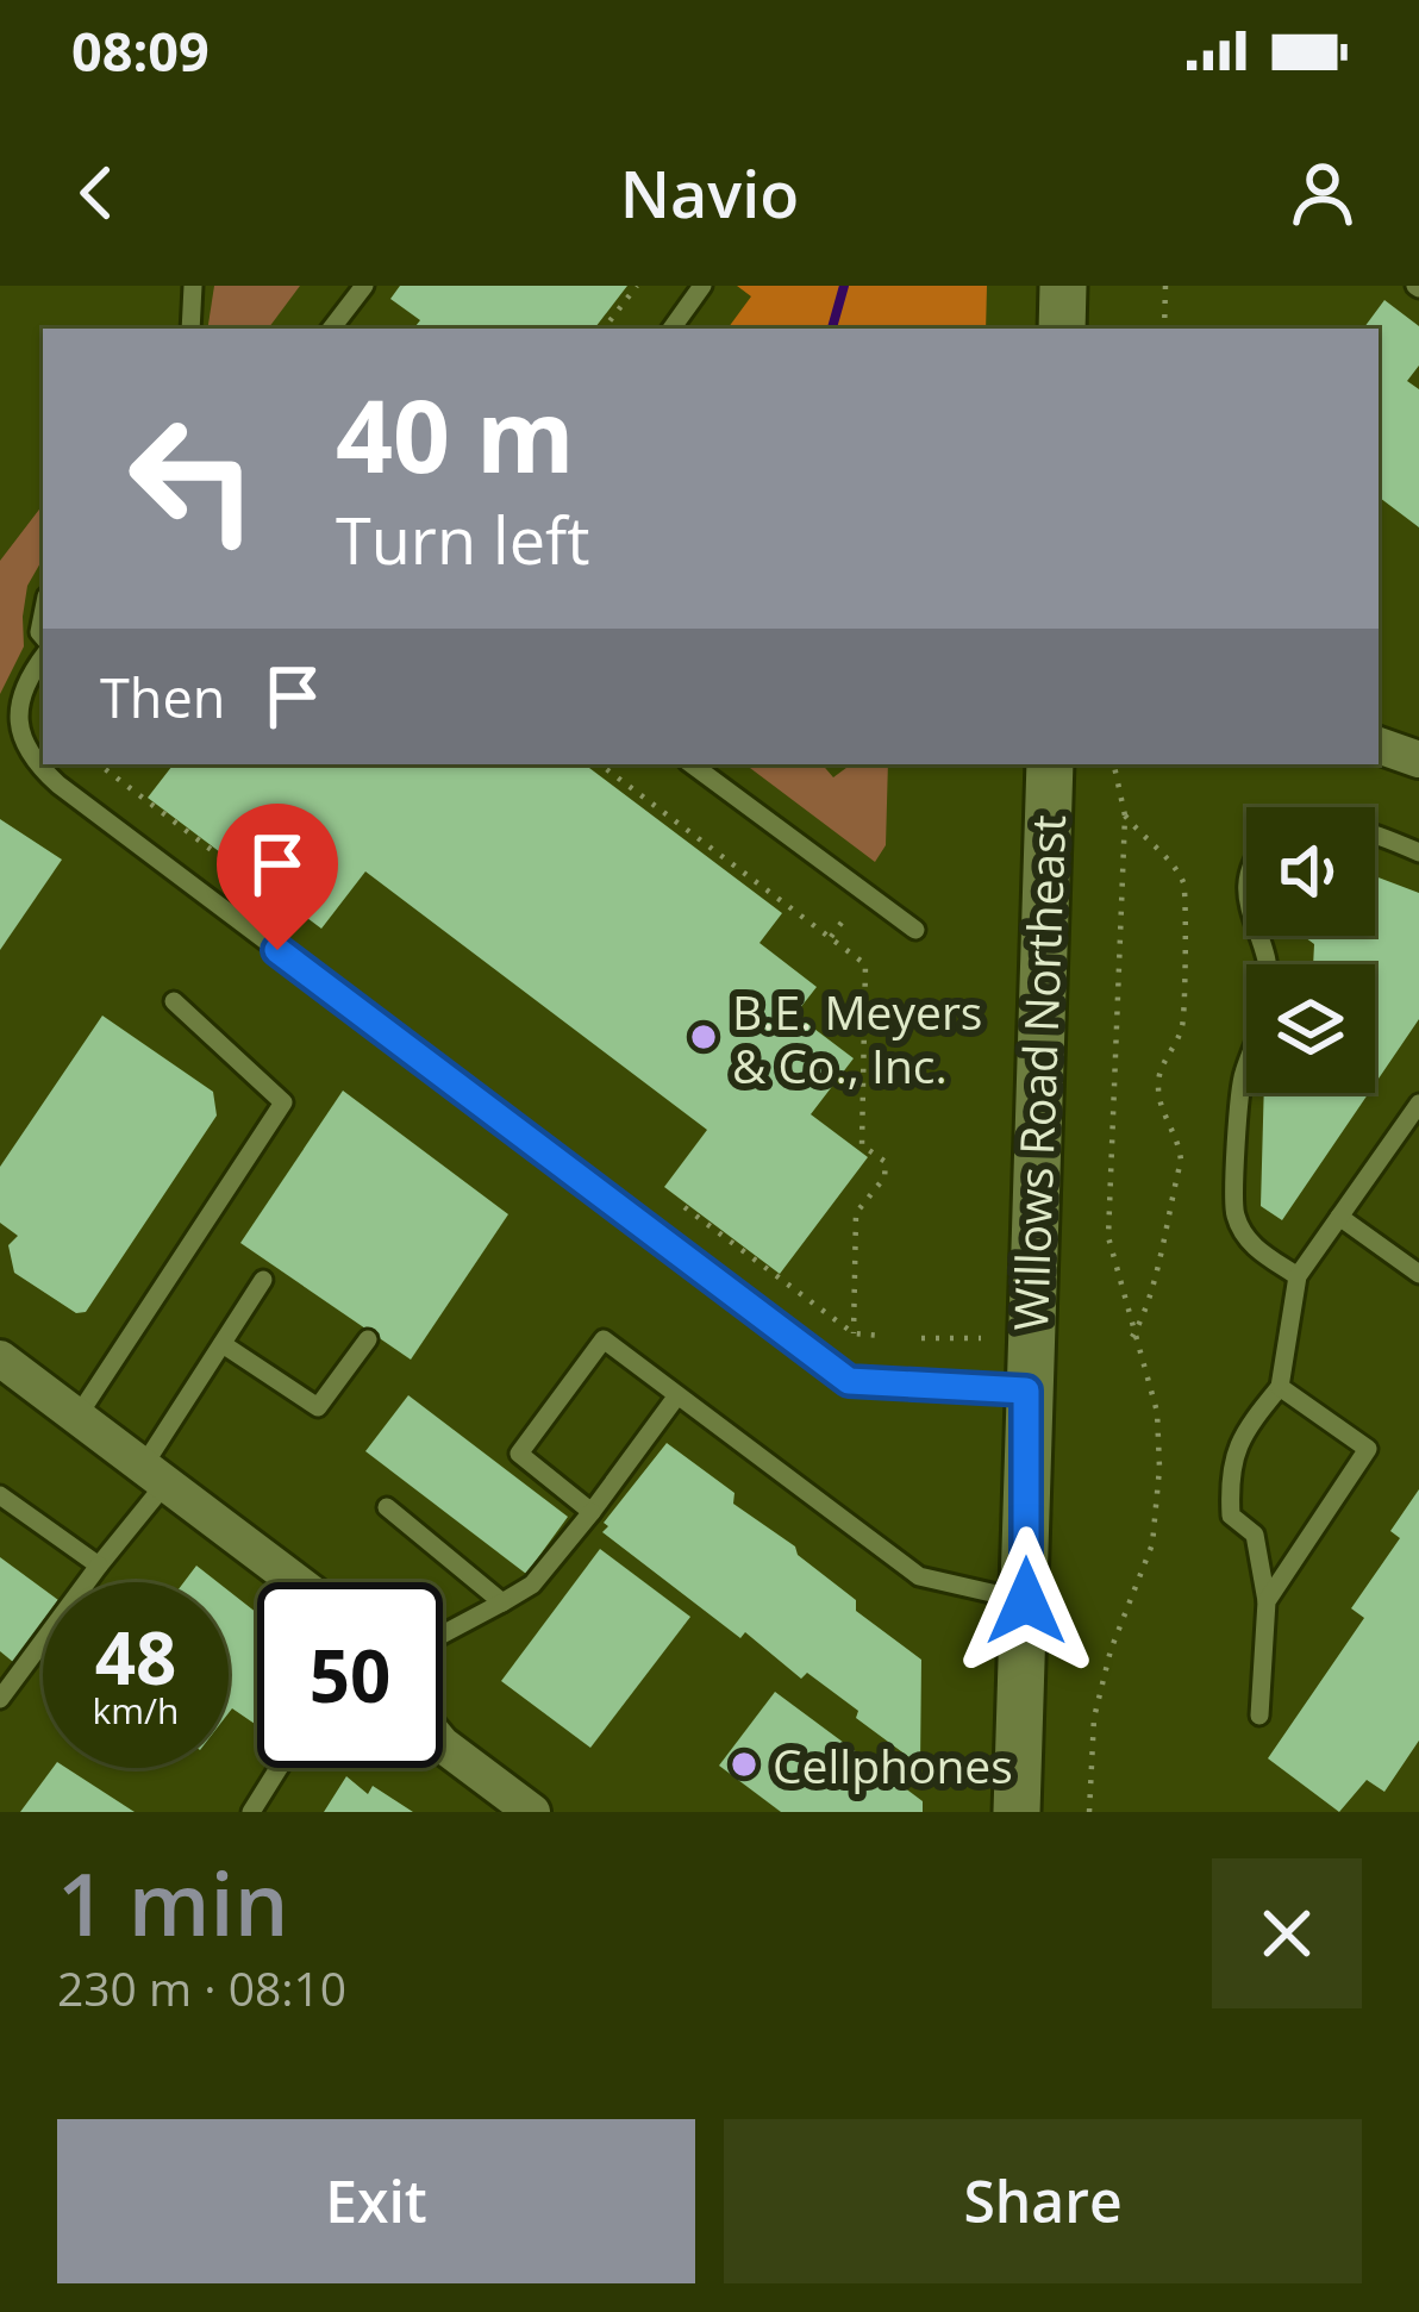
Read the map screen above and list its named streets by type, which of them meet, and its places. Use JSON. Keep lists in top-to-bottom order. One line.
{"streets":{"main road":["Willows Road Northeast"]},"places":["B.E. Meyers & Co., Inc.","Cellphones"],"page":{"status":"08:09","header":"Navio","turn":["40 m","Turn left"],"then":"Then","speed":"48 km/h","limit":"50","heading":["1 min","230 m · 08:10"],"buttons":["Exit","Share"]}}
